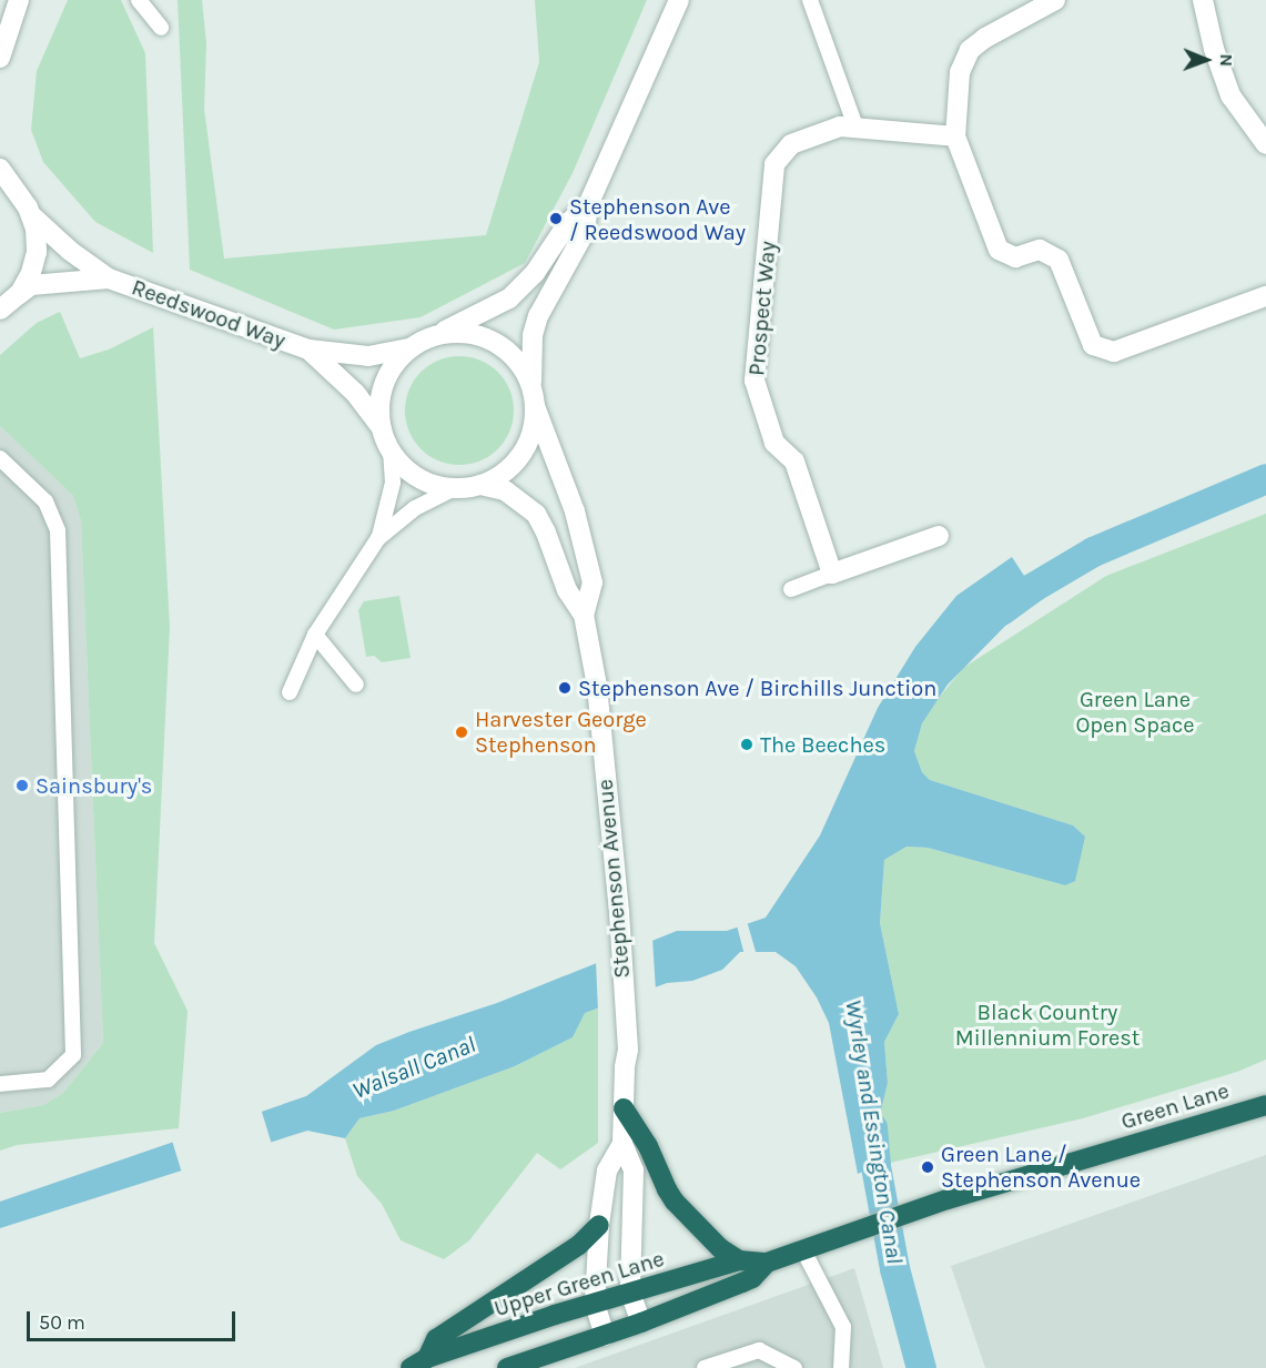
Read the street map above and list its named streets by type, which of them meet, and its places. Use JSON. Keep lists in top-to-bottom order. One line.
{"streets":{"highway":["Green Lane","Upper Green Lane"],"street":["Prospect Way","Reedswood Way","Stephenson Avenue"]},"crossings":[["Reedswood Way","Stephenson Avenue"],["Stephenson Avenue","Upper Green Lane"],["Green Lane","Upper Green Lane"]],"water":["Walsall Canal","Wyrley and Essington Canal"],"parks":["Green Lane Open Space","Black Country Millennium Forest"],"places":["Stephenson Ave / Reedswood Way","Stephenson Ave / Birchills Junction","Harvester George Stephenson","The Beeches","Sainsbury's","Green Lane / Stephenson Avenue"],"scale_bar":"50 m","north":"right"}
